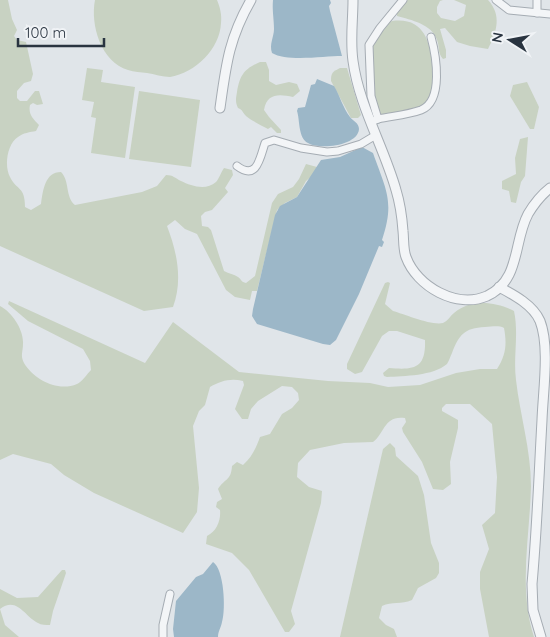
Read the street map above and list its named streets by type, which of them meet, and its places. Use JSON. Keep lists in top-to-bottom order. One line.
{"scale_bar":"100 m","north":"left"}
